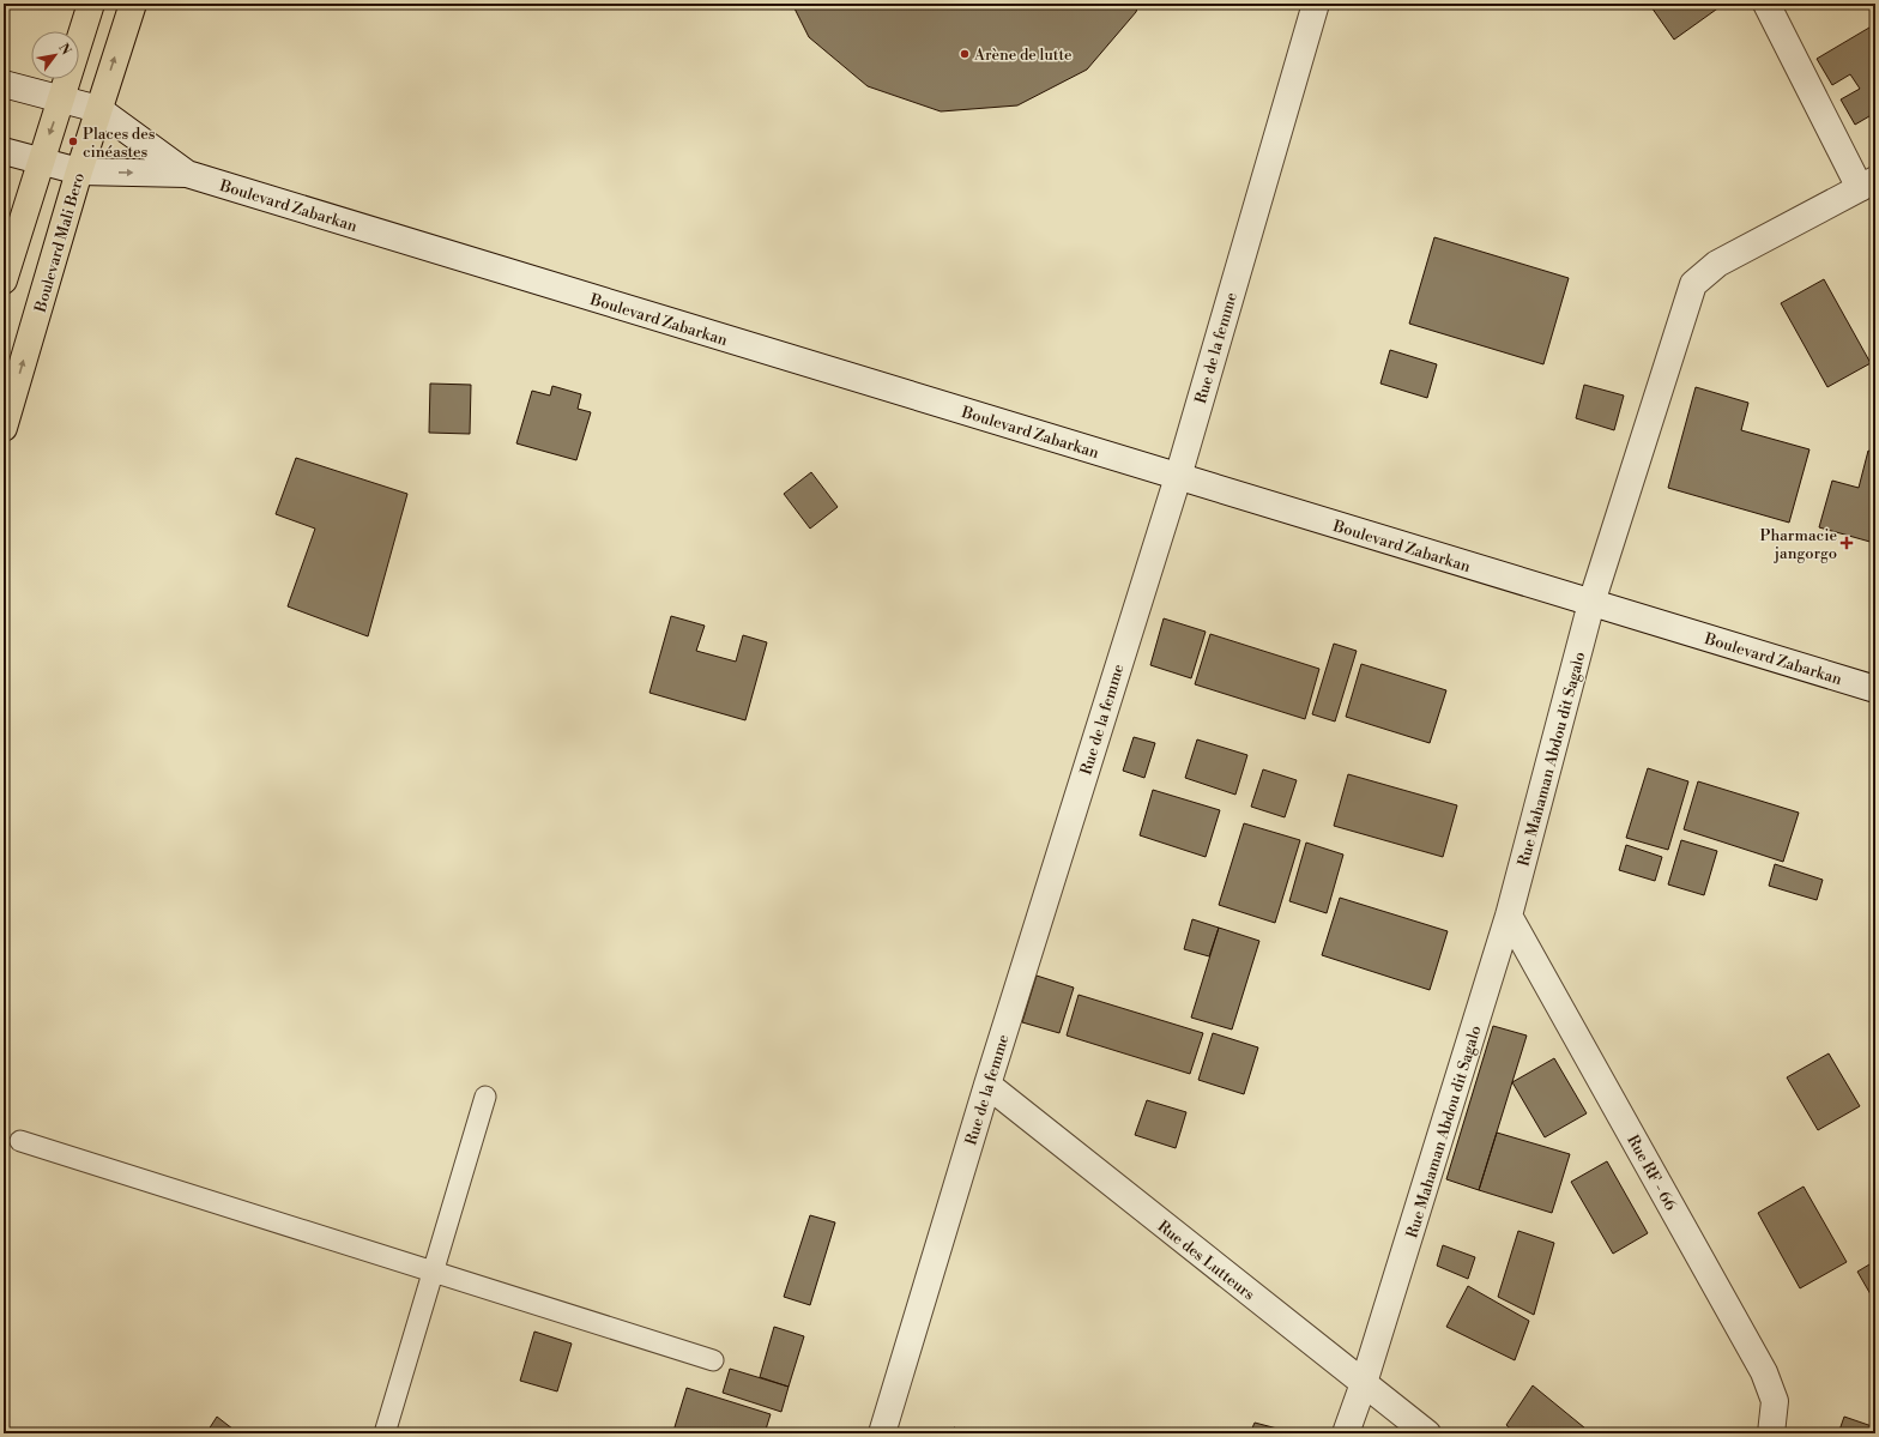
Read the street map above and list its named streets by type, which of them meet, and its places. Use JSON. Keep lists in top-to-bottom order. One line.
{"streets":{"main road":["Boulevard Mali Bero"],"street":["Boulevard Zabarkan","Rue de la femme","Rue Mahaman Abdou dit Sagalo","Rue RF - 66","Rue des Lutteurs"]},"crossings":[["Boulevard Zabarkan","Boulevard Mali Bero"],["Boulevard Zabarkan","Rue de la femme"],["Boulevard Zabarkan","Rue Mahaman Abdou dit Sagalo"],["Rue de la femme","Rue des Lutteurs"],["Rue Mahaman Abdou dit Sagalo","Rue RF - 66"],["Rue Mahaman Abdou dit Sagalo","Rue des Lutteurs"]],"places":{"other":["Arène de lutte","Places des cinéastes"],"health":["Pharmacie jangorgo"]},"north":"top right"}
